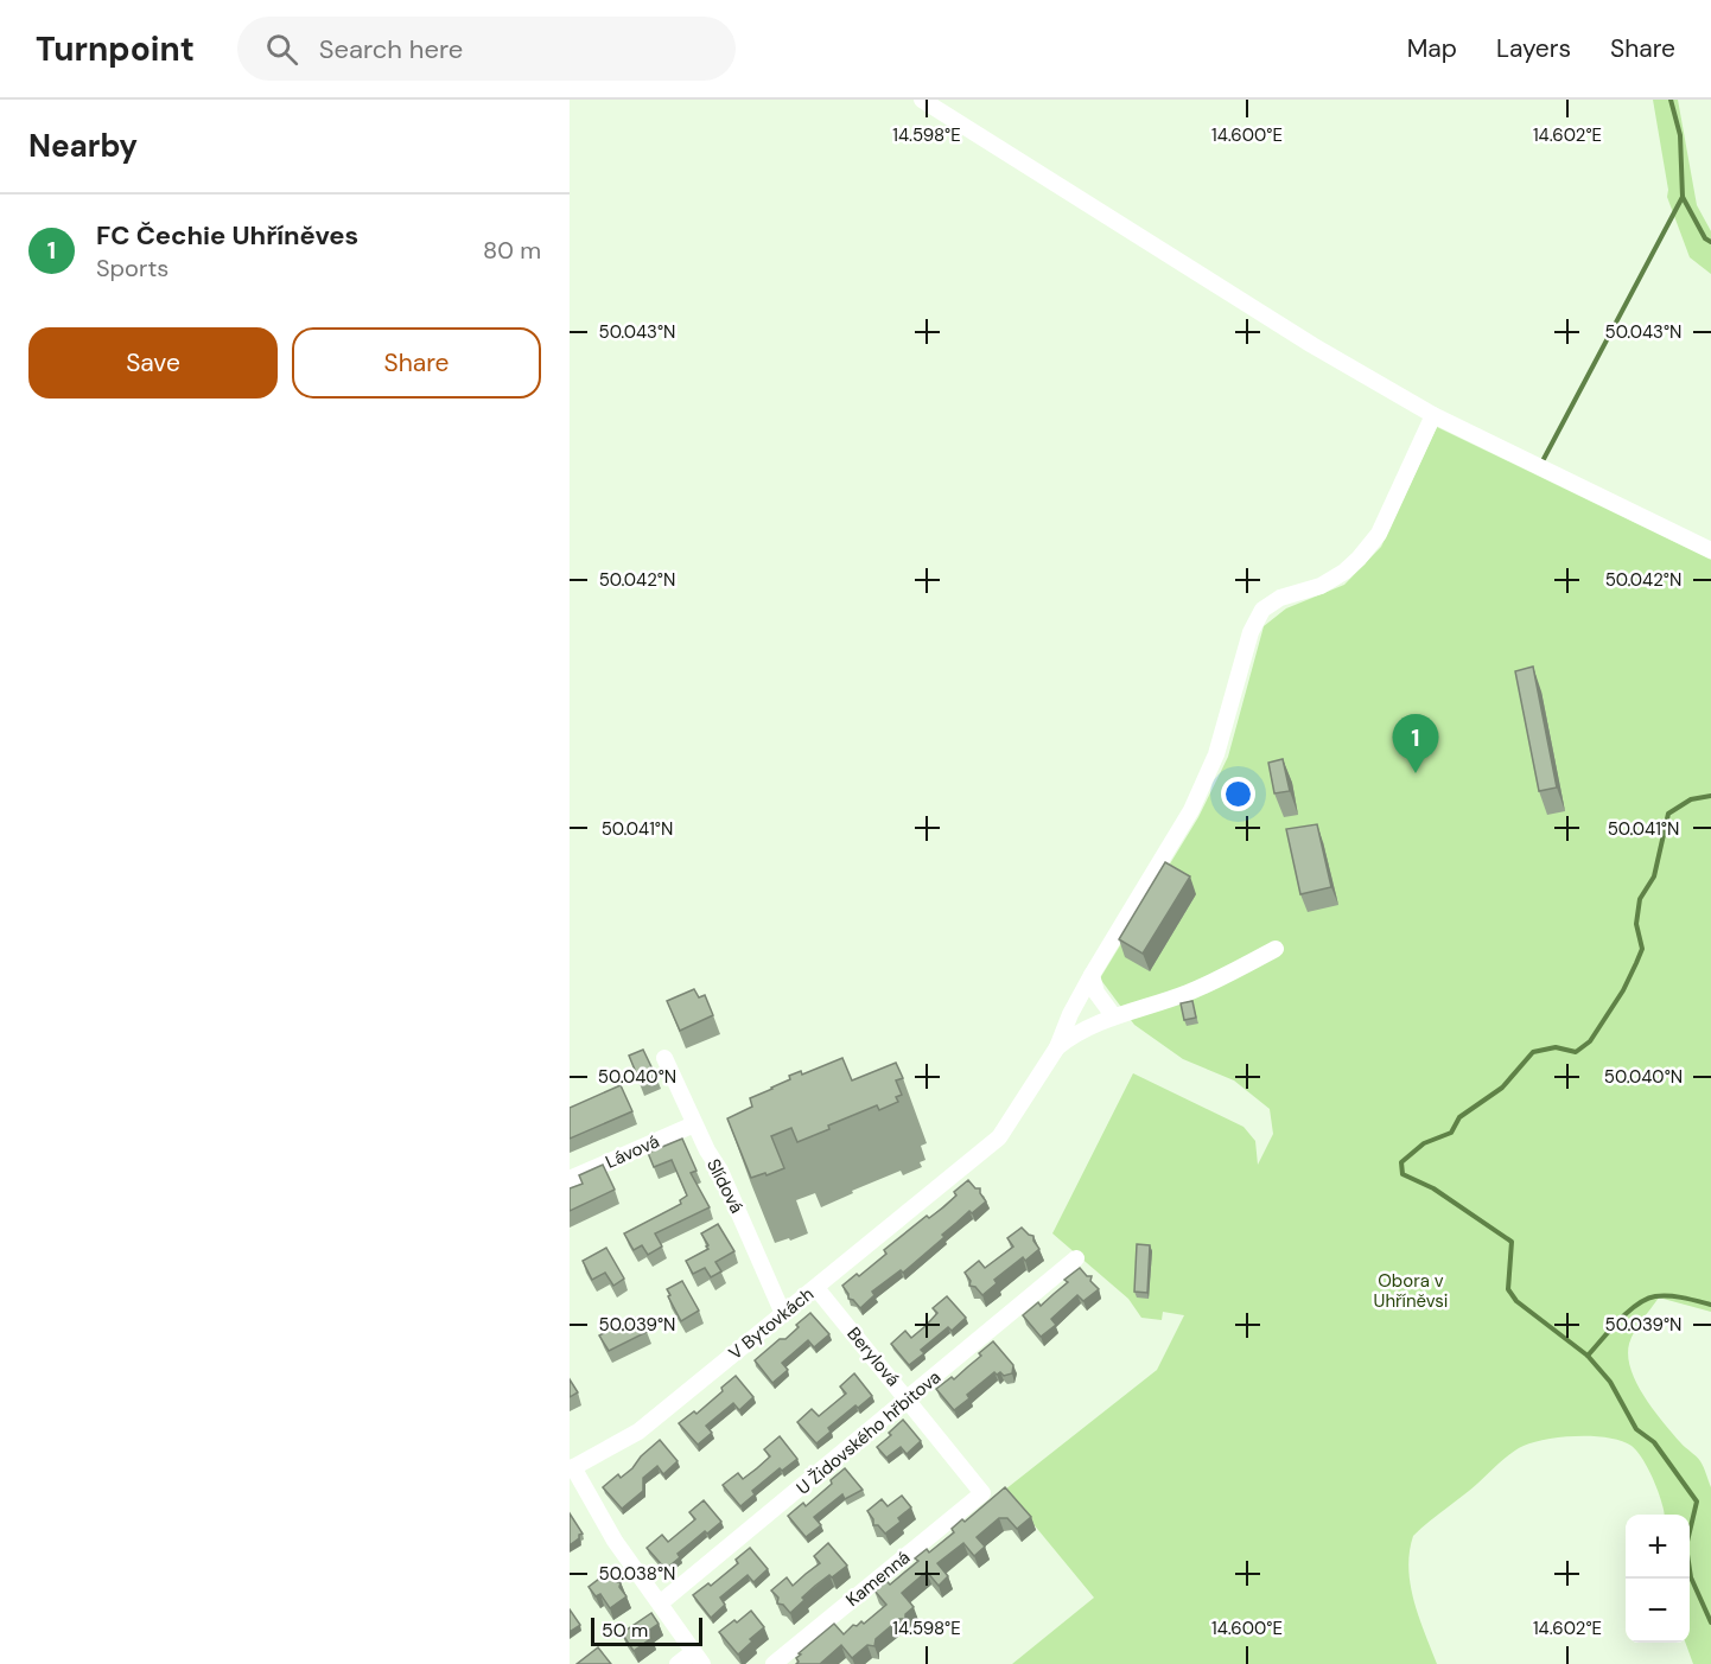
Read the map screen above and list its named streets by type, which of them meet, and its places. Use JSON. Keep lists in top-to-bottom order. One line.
{"streets":{"street":["Lávová","Slídová","V Bytovkách","Berylová","U Židovského hřbitova","Kamenná"]},"crossings":[["Lávová","Slídová"],["Slídová","V Bytovkách"],["V Bytovkách","Berylová"],["Berylová","U Židovského hřbitova"],["Berylová","Kamenná"]],"parks":["Obora v Uhříněvsi"],"scale_bar":"50 m","page":{"header":"Turnpoint","search":"Search here","nav":["Map","Layers","Share"],"heading":"Nearby","list":[{"mark":"1","name":"FC Čechie Uhříněves","note":"Sports","value":"80 m"}],"buttons":["Save","Share"],"pins":"1","map_buttons":["+","−"],"scale":"50 m"},"coordinates":["14.598°E","14.600°E","14.602°E","50.043°N","50.042°N","50.041°N","50.040°N","50.039°N","50.038°N"]}
